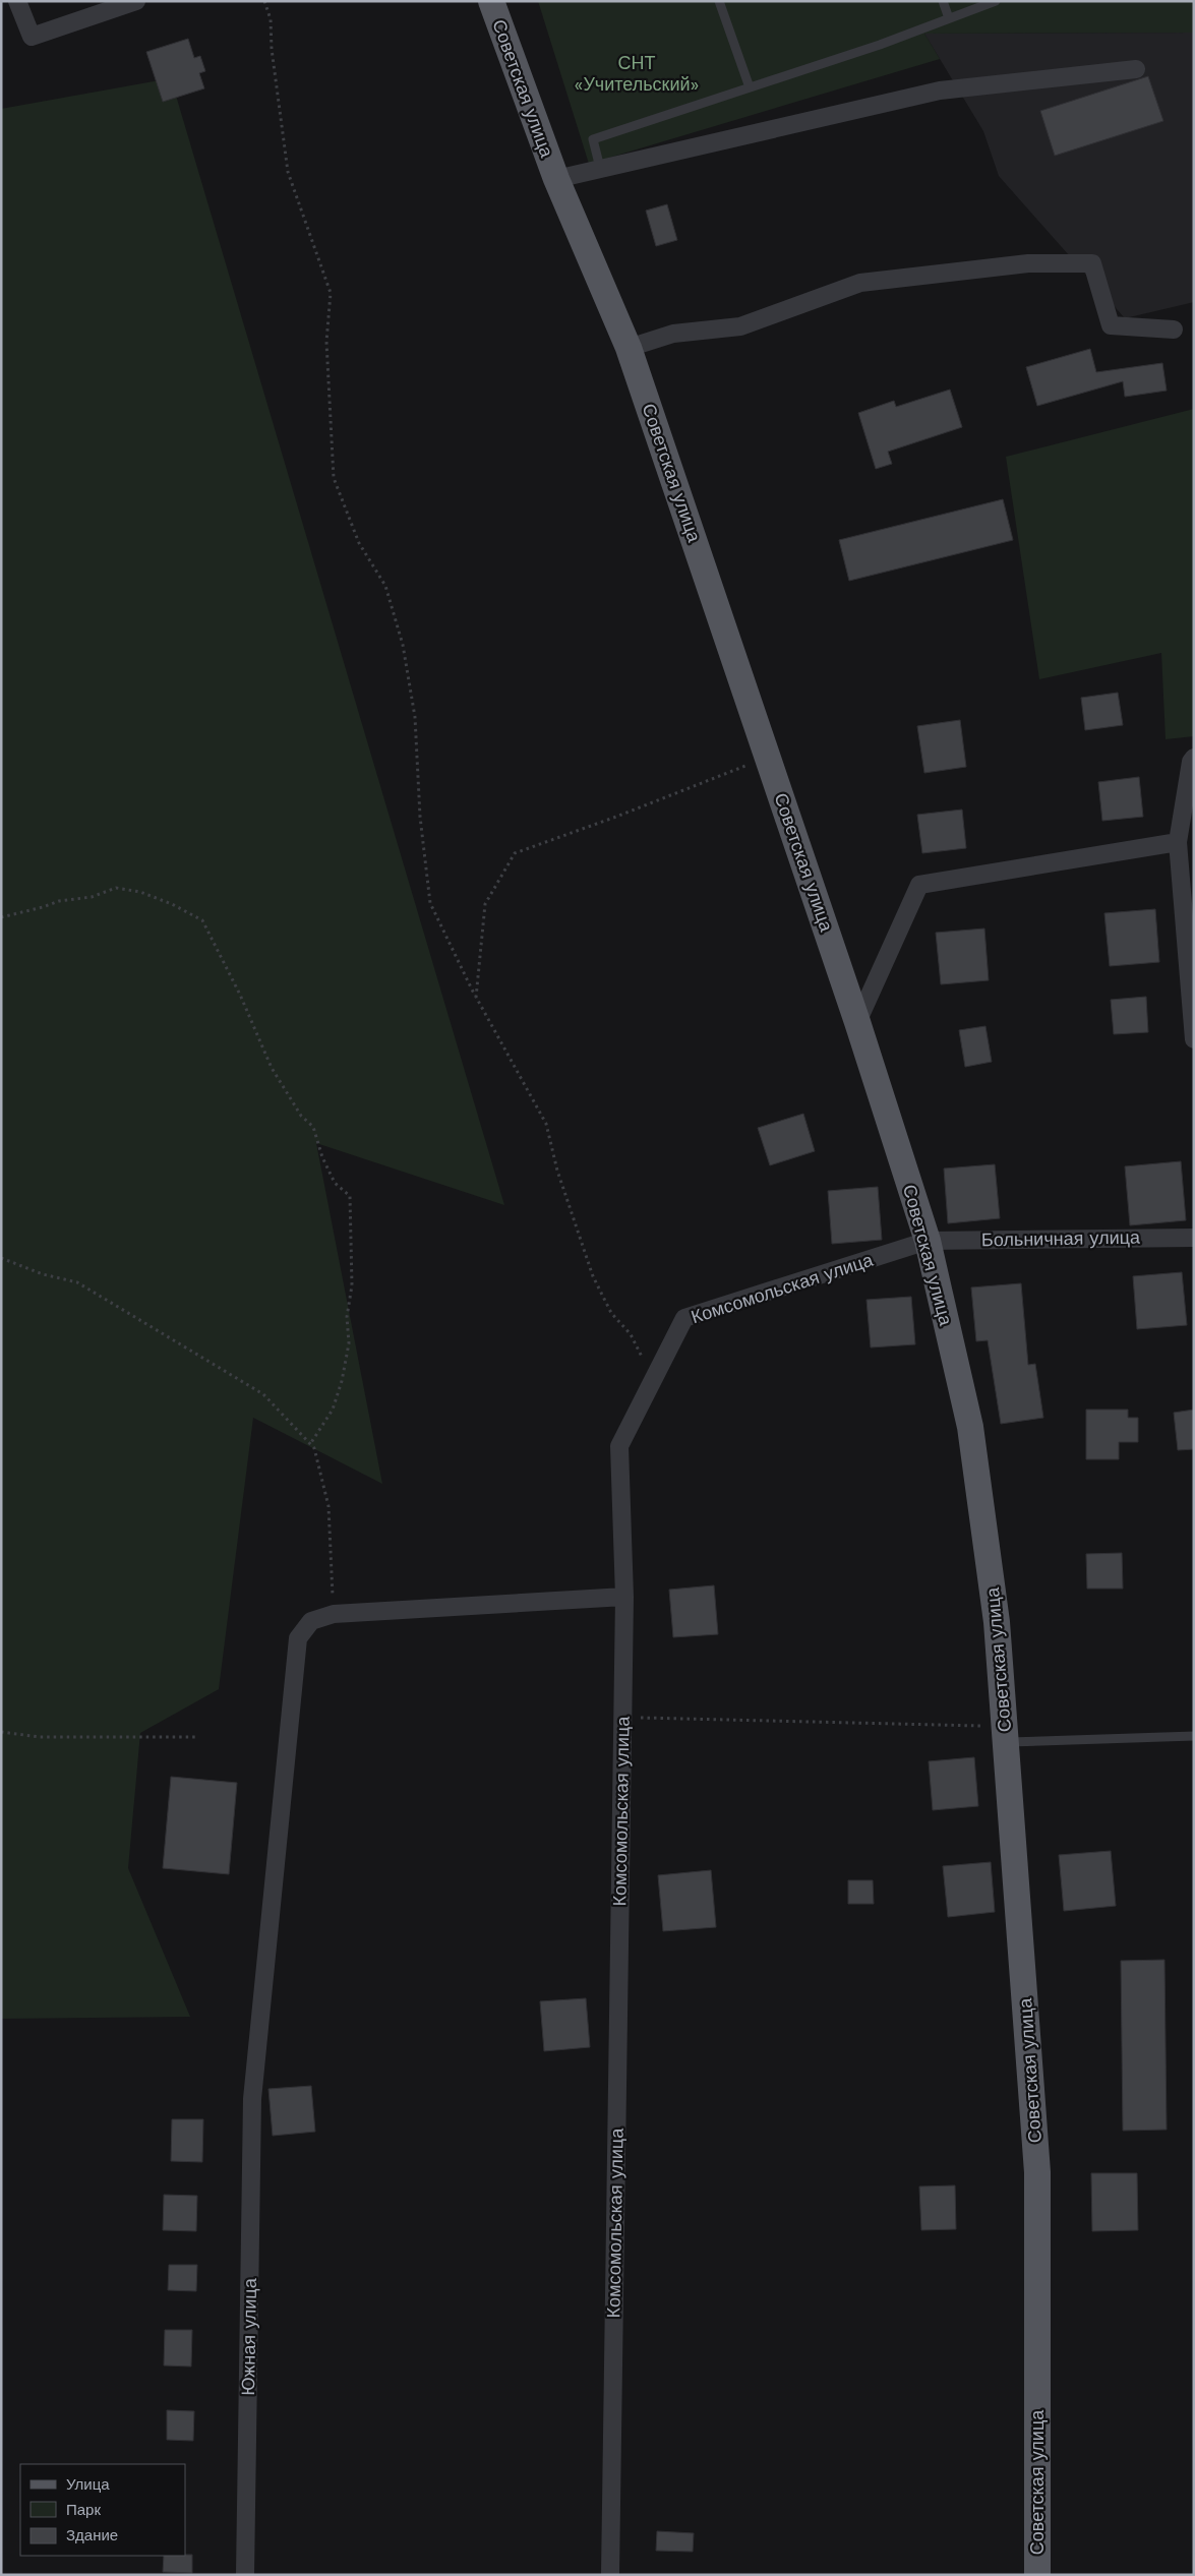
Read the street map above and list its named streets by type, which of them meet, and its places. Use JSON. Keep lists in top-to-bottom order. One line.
{"streets":{"main road":["Советская улица"],"street":["Больничная улица","Комсомольская улица","Южная улица"]},"crossings":[["Советская улица","Больничная улица"],["Советская улица","Комсомольская улица"],["Больничная улица","Комсомольская улица"],["Комсомольская улица","Южная улица"]],"parks":["СНТ «Учительский»"],"legend":["Улица","Парк","Здание"]}
